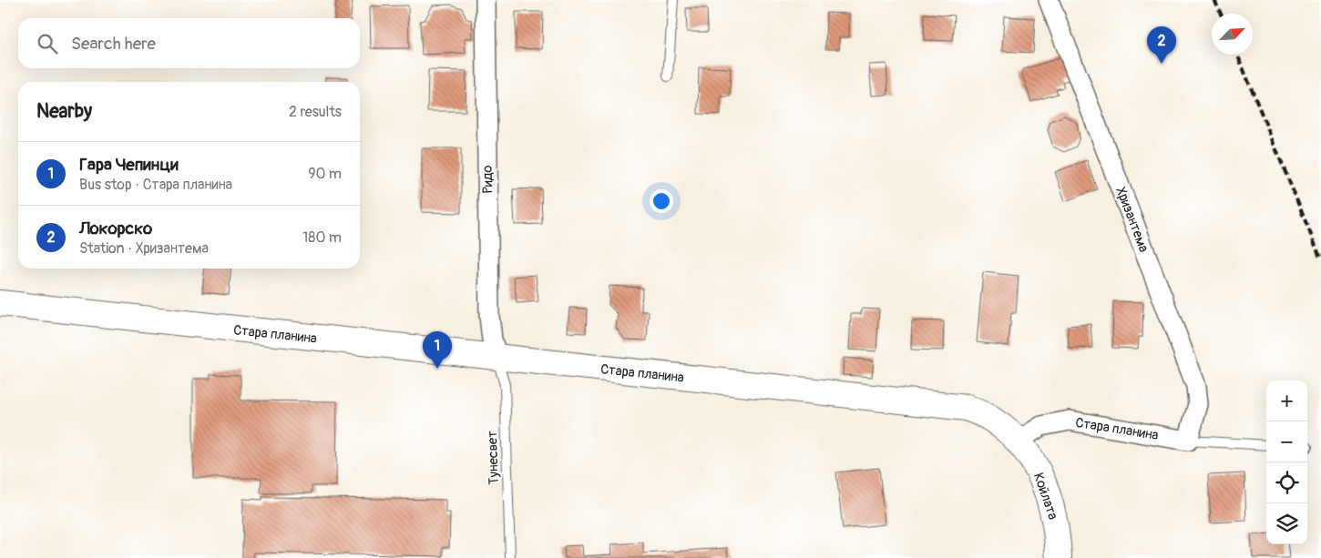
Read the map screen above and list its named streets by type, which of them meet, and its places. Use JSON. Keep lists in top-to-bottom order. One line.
{"streets":{"street":["Ридо","Хризантема","Стара планина","Койлата"],"lane":["Тунесвет"]},"crossings":[["Ридо","Стара планина"],["Ридо","Тунесвет"],["Хризантема","Стара планина"],["Стара планина","Тунесвет"],["Стара планина","Койлата"]],"north":"top right","page":{"search":"Search here","pins":["2","1"],"heading":["Nearby","2 results"],"list":[{"mark":"1","name":"Гара Чепинци","note":"Bus stop · Стара планина","value":"90 m"},{"mark":"2","name":"Локорско","note":"Station · Хризантема","value":"180 m"}],"map_buttons":["+","−"]}}
